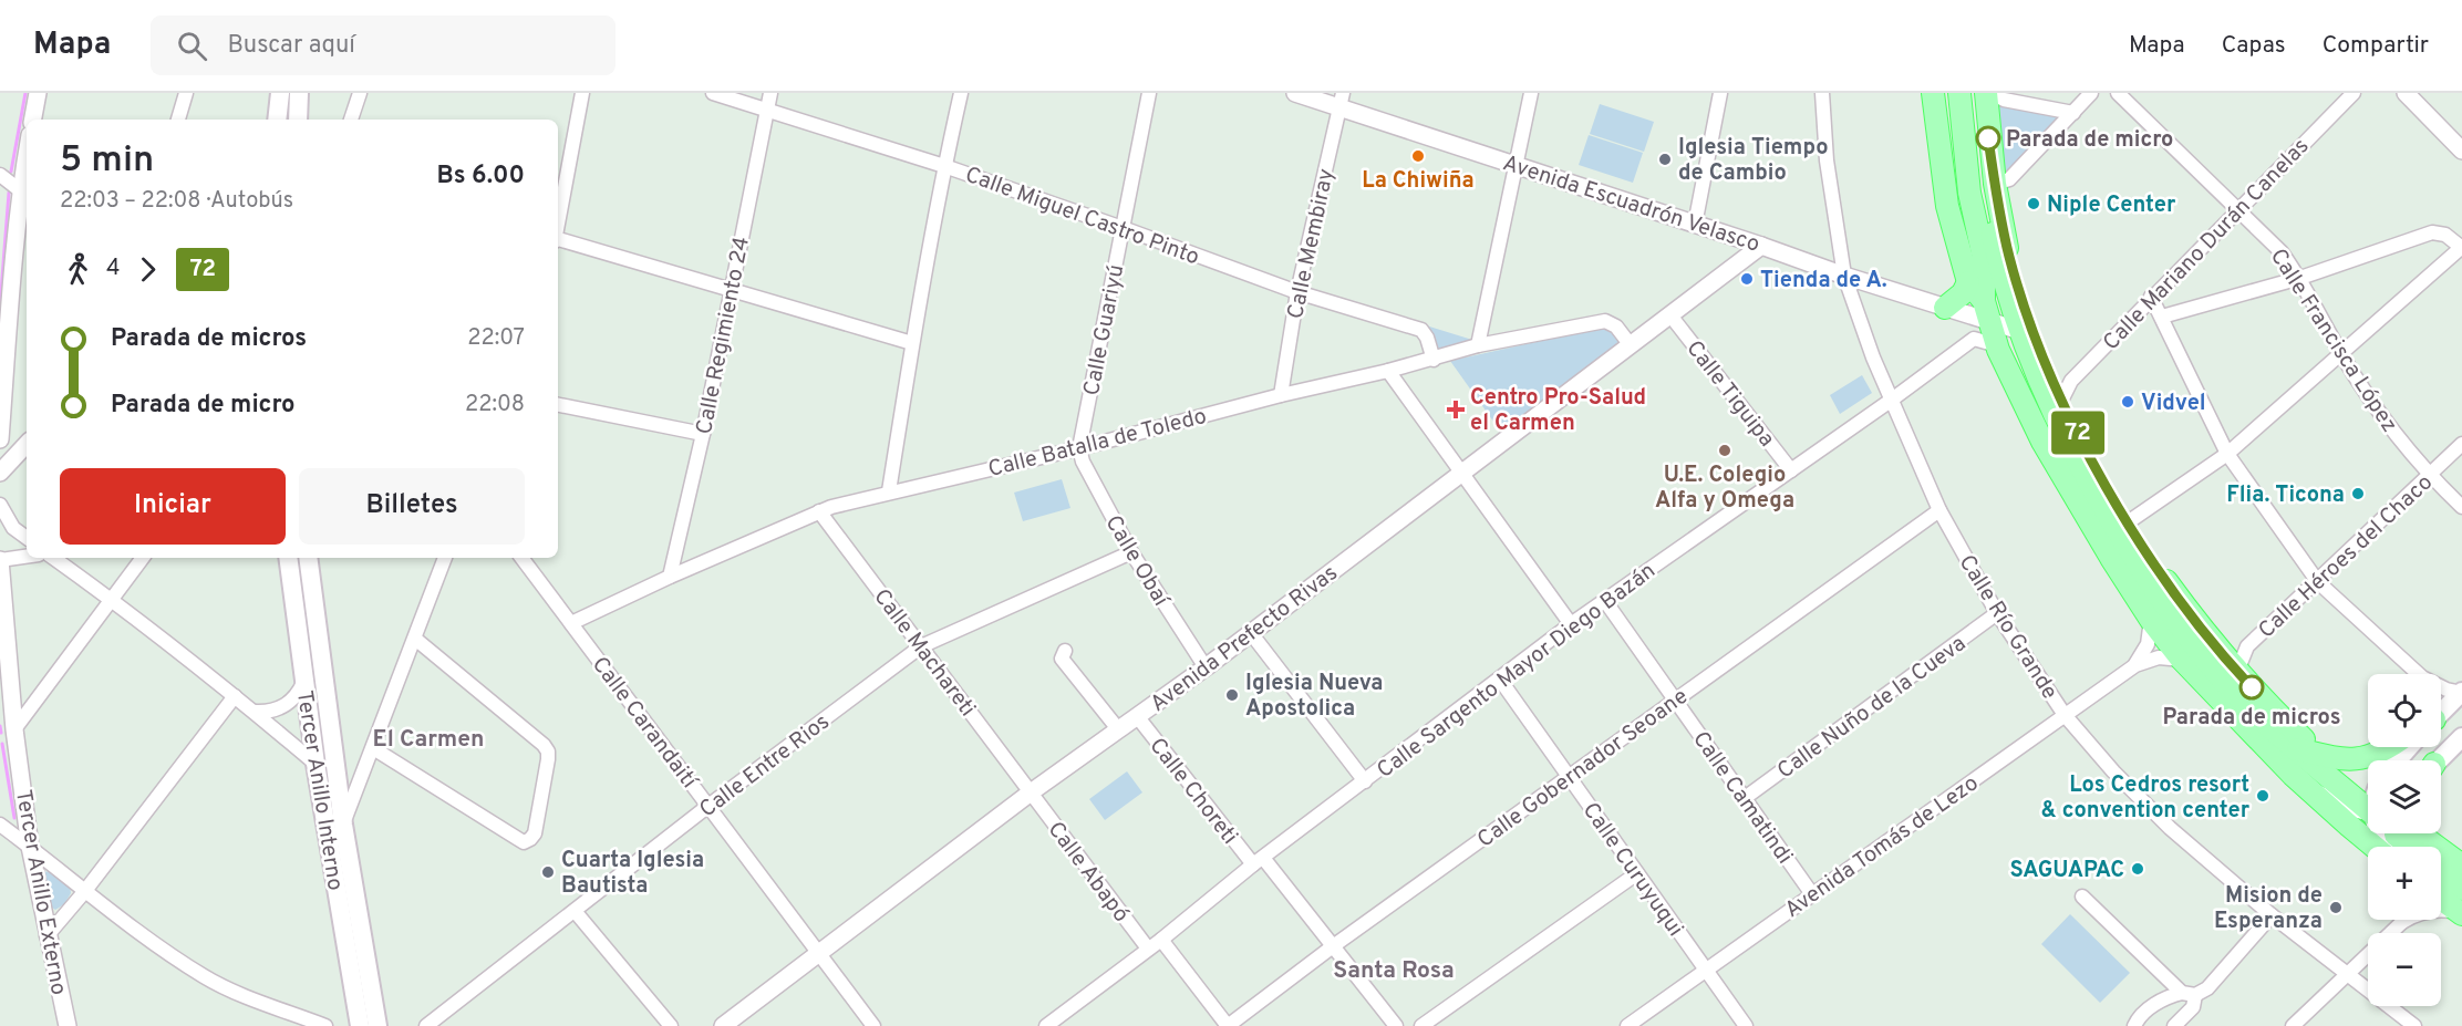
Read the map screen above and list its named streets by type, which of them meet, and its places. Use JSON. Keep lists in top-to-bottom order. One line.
{"streets":{"main road":["Tercer Anillo Interno"],"street":["Avenida Escuadrón Velasco","Calle Miguel Castro Pinto","Calle Membiray","Calle Mariano Durán Canelas","Calle Guariyú","Calle Regimiento 24","Calle Francisca López","Calle Tiguipa","Calle Batalla de Toledo","Calle Héroes del Chaco","Calle Obaí","Calle Río Grande","Avenida Prefecto Rivas","Calle Machareti","Calle Sargento Mayor Diego Bazán","Calle Nuño de la Cueva","Calle Carandaití","Calle Entre Rios","Calle Gobernador Seoane","Calle Choreti","Calle Camatindi","Avenida Tomás de Lezo","Calle Curuyuqui","Calle Abapó","Tercer Anillo Externo"]},"crossings":[["Avenida Escuadrón Velasco","Calle Membiray"],["Avenida Escuadrón Velasco","Calle Río Grande"],["Avenida Escuadrón Velasco","Avenida Prefecto Rivas"],["Calle Miguel Castro Pinto","Calle Membiray"],["Calle Miguel Castro Pinto","Calle Guariyú"],["Calle Miguel Castro Pinto","Calle Regimiento 24"],["Calle Miguel Castro Pinto","Calle Batalla de Toledo"],["Calle Membiray","Calle Batalla de Toledo"],["Calle Mariano Durán Canelas","Calle Francisca López"],["Calle Guariyú","Calle Batalla de Toledo"],["Calle Guariyú","Calle Obaí"],["Calle Regimiento 24","Calle Batalla de Toledo"],["Calle Francisca López","Calle Héroes del Chaco"],["Calle Tiguipa","Avenida Prefecto Rivas"],["Calle Tiguipa","Calle Sargento Mayor Diego Bazán"],["Calle Batalla de Toledo","Calle Obaí"],["Calle Batalla de Toledo","Avenida Prefecto Rivas"],["Calle Batalla de Toledo","Calle Machareti"],["Calle Batalla de Toledo","Calle Carandaití"],["Calle Obaí","Avenida Prefecto Rivas"],["Calle Obaí","Calle Entre Rios"],["Calle Río Grande","Calle Sargento Mayor Diego Bazán"],["Calle Río Grande","Calle Nuño de la Cueva"],["Calle Río Grande","Calle Gobernador Seoane"],["Calle Río Grande","Avenida Tomás de Lezo"],["Avenida Prefecto Rivas","Calle Machareti"],["Avenida Prefecto Rivas","Calle Carandaití"],["Avenida Prefecto Rivas","Calle Choreti"],["Avenida Prefecto Rivas","Calle Abapó"],["Calle Machareti","Calle Entre Rios"],["Calle Machareti","Calle Abapó"],["Calle Sargento Mayor Diego Bazán","Calle Choreti"],["Calle Sargento Mayor Diego Bazán","Calle Camatindi"],["Calle Sargento Mayor Diego Bazán","Calle Curuyuqui"],["Calle Sargento Mayor Diego Bazán","Calle Abapó"],["Calle Nuño de la Cueva","Calle Camatindi"],["Calle Carandaití","Calle Entre Rios"],["Calle Gobernador Seoane","Calle Choreti"],["Calle Gobernador Seoane","Calle Camatindi"],["Calle Gobernador Seoane","Calle Curuyuqui"],["Calle Camatindi","Avenida Tomás de Lezo"],["Avenida Tomás de Lezo","Calle Curuyuqui"]],"districts":["El Carmen","Santa Rosa"],"places":{"other":["Parada de micro","La Chiwiña","Iglesia Tiempo de Cambio","Niple Center","Tienda de A.","Vidvel","U.E. Colegio Alfa y Omega","Flia. Ticona","Parada de micros","Iglesia Nueva Apostolica","Los Cedros resort & convention center","SAGUAPAC","Cuarta Iglesia Bautista","Mision de Esperanza"],"health":["Centro Pro-Salud el Carmen"]},"lines":["bus line 72"],"page":{"header":"Mapa","search":"Buscar aquí","nav":["Mapa","Capas","Compartir"],"on_map":"72","heading":["5 min","22:03 – 22:08 · Autobús","Bs 6.00"],"legs":["4","72"],"list":[{"name":"Parada de micros","value":"22:07"},{"name":"Parada de micro","value":"22:08"}],"buttons":["Iniciar","Billetes"],"map_buttons":["+","−"]}}
